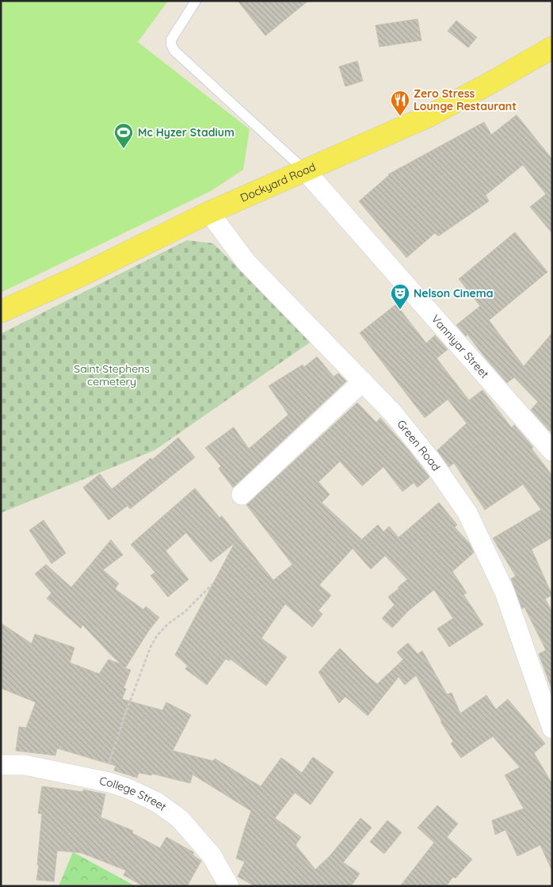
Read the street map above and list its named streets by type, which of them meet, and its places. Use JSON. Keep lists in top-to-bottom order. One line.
{"streets":{"main road":["Dockyard Road"],"street":["Vanniyar Street","Green Road","College Street"]},"crossings":[["Dockyard Road","Vanniyar Street"],["Dockyard Road","Green Road"]],"parks":["Saint Stephens cemetery"],"places":{"restaurant":["Zero Stress Lounge Restaurant"],"sports":["Mc Hyzer Stadium"],"theatre":["Nelson Cinema"]}}
